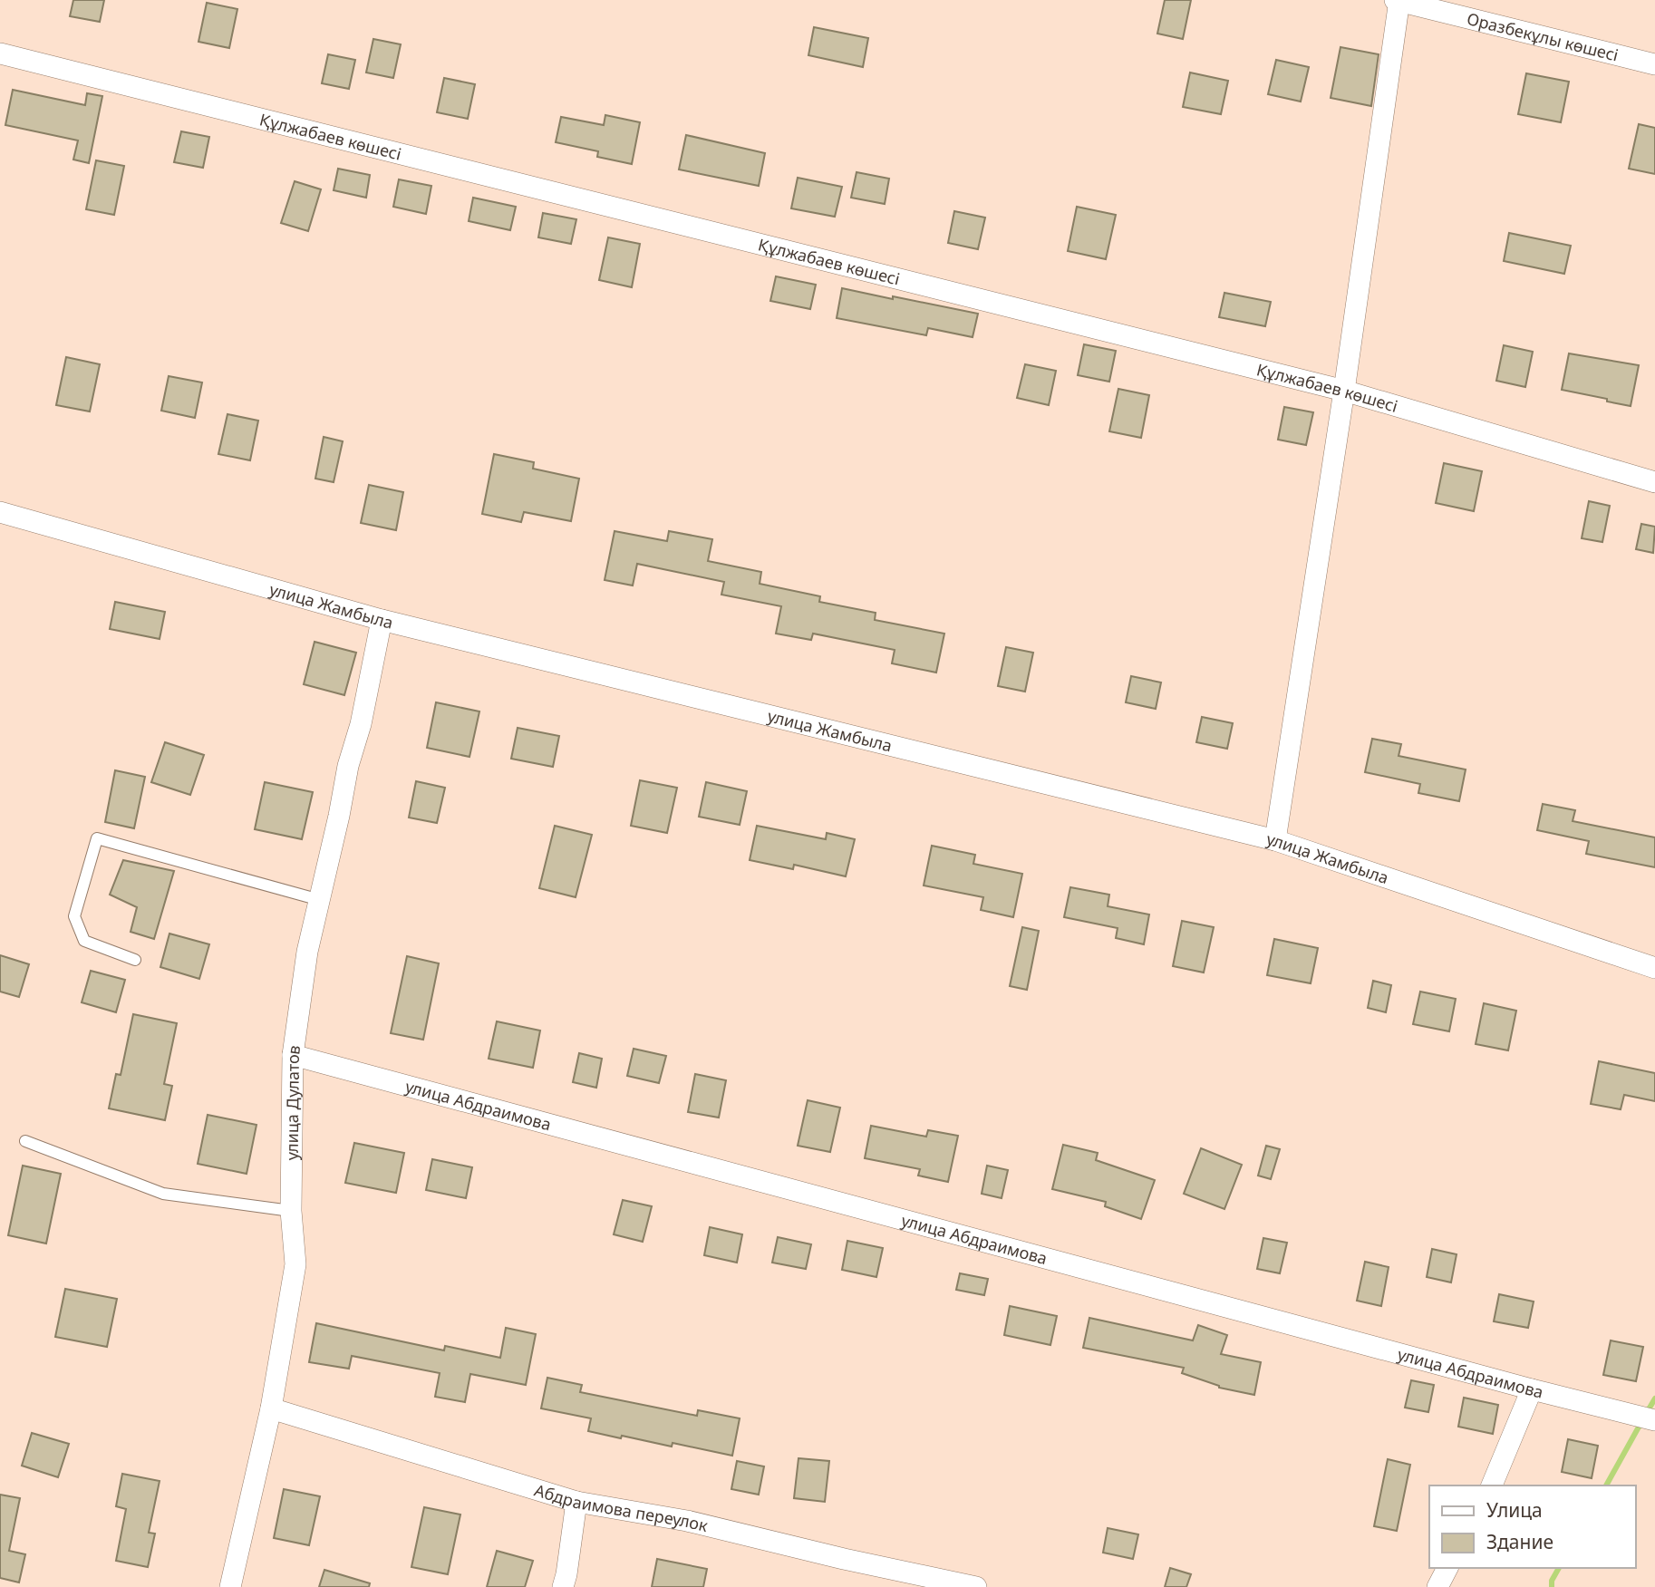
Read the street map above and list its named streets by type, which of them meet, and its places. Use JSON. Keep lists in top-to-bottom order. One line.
{"streets":{"street":["Оразбекұлы көшесі","Құлжабаев көшесі","улица Жамбыла","улица Дулатов","улица Абдраимова","Абдраимова переулок"]},"crossings":[["улица Жамбыла","улица Дулатов"],["улица Дулатов","улица Абдраимова"],["улица Дулатов","Абдраимова переулок"]],"legend":["Улица","Здание"]}
